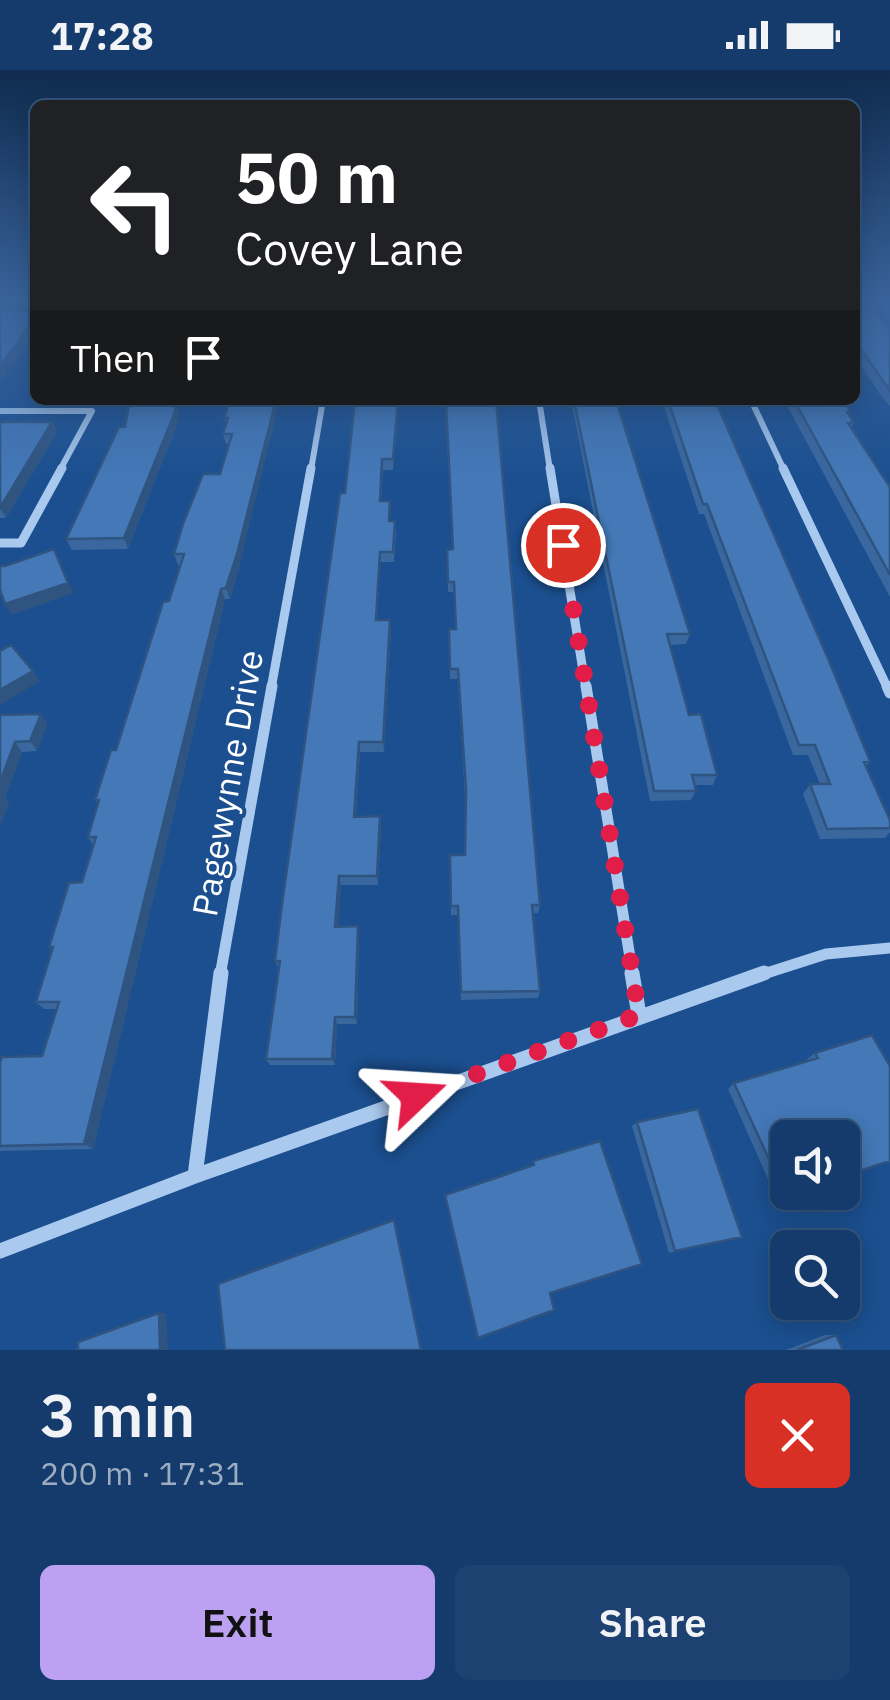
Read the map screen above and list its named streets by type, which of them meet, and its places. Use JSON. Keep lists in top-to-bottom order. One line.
{"streets":{"street":["Pagewynne Drive"]},"page":{"status":"17:28","turn":["50 m","Covey Lane"],"then":"Then","heading":["3 min","200 m · 17:31"],"buttons":["Exit","Share"]}}
